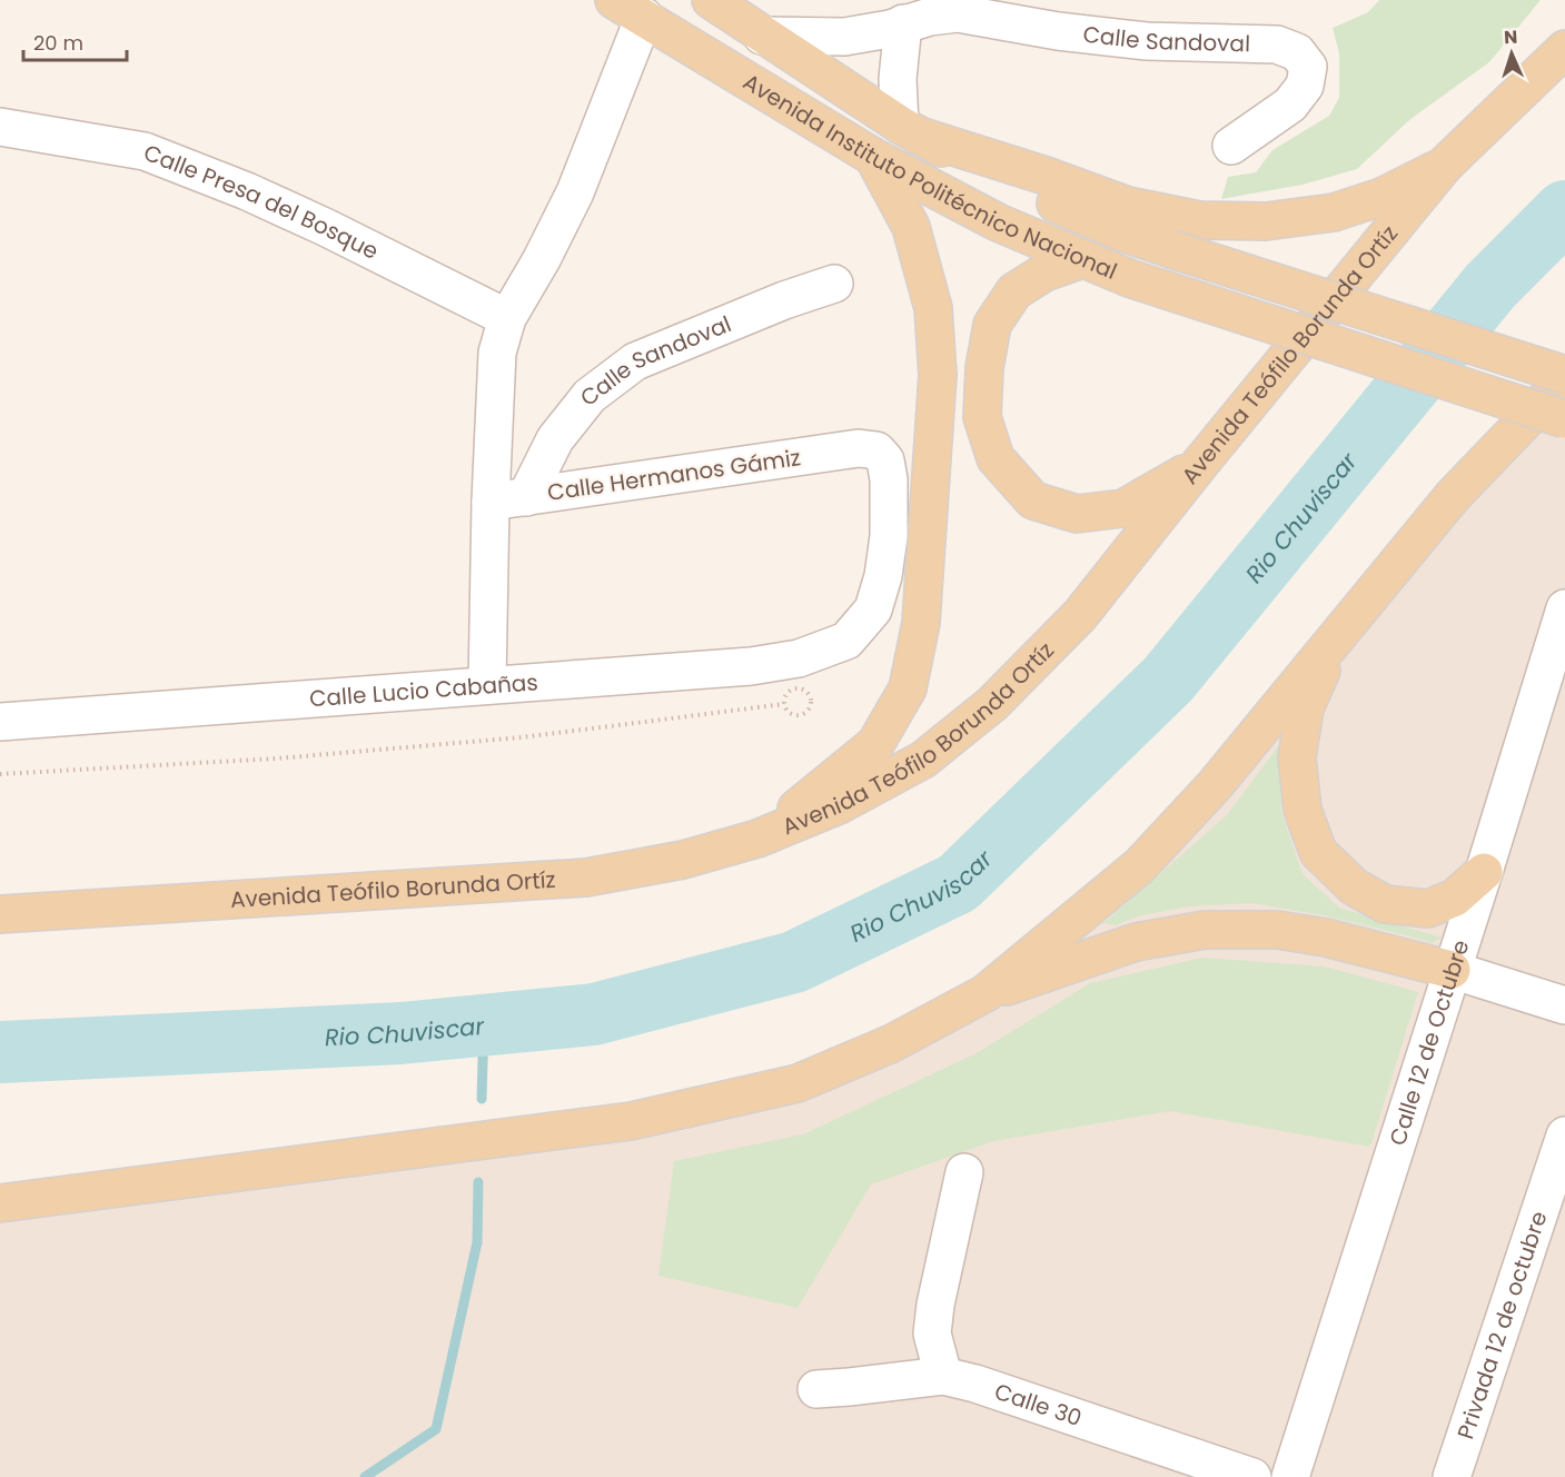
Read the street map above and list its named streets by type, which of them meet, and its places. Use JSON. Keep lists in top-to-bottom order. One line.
{"streets":{"main road":["Avenida Instituto Politécnico Nacional","Avenida Teófilo Borunda Ortíz"],"street":["Calle Sandoval","Calle Presa del Bosque","Calle Hermanos Gámiz","Calle Lucio Cabañas","Calle 12 de Octubre","Privada 12 de octubre","Calle 30"]},"crossings":[["Calle Sandoval","Avenida Instituto Politécnico Nacional"],["Calle Sandoval","Calle Hermanos Gámiz"],["Calle Hermanos Gámiz","Calle Lucio Cabañas"]],"water":["Rio Chuviscar"],"scale_bar":"20 m","north":"top"}
